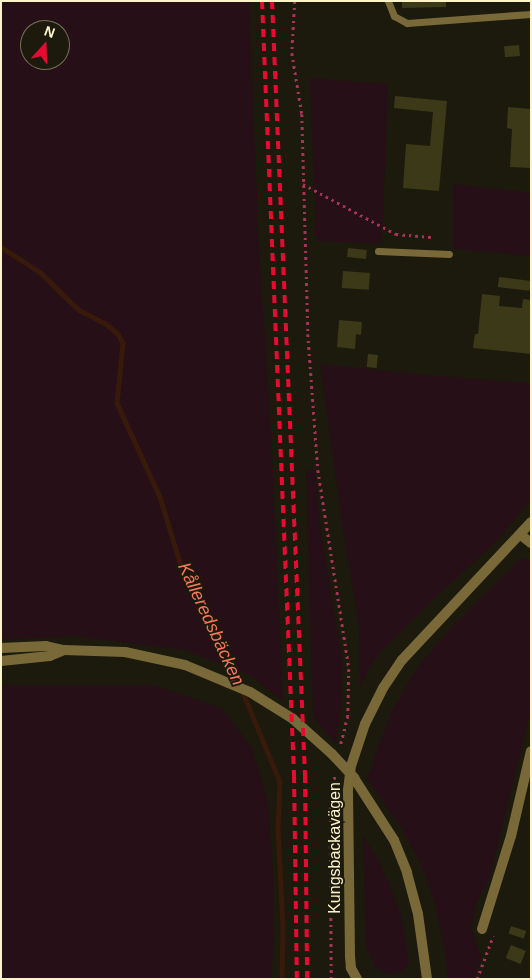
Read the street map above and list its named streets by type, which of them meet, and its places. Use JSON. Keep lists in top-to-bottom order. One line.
{"streets":{"street":["Kungsbackavägen"]},"water":["Kålleredsbäcken"],"north":"top"}
